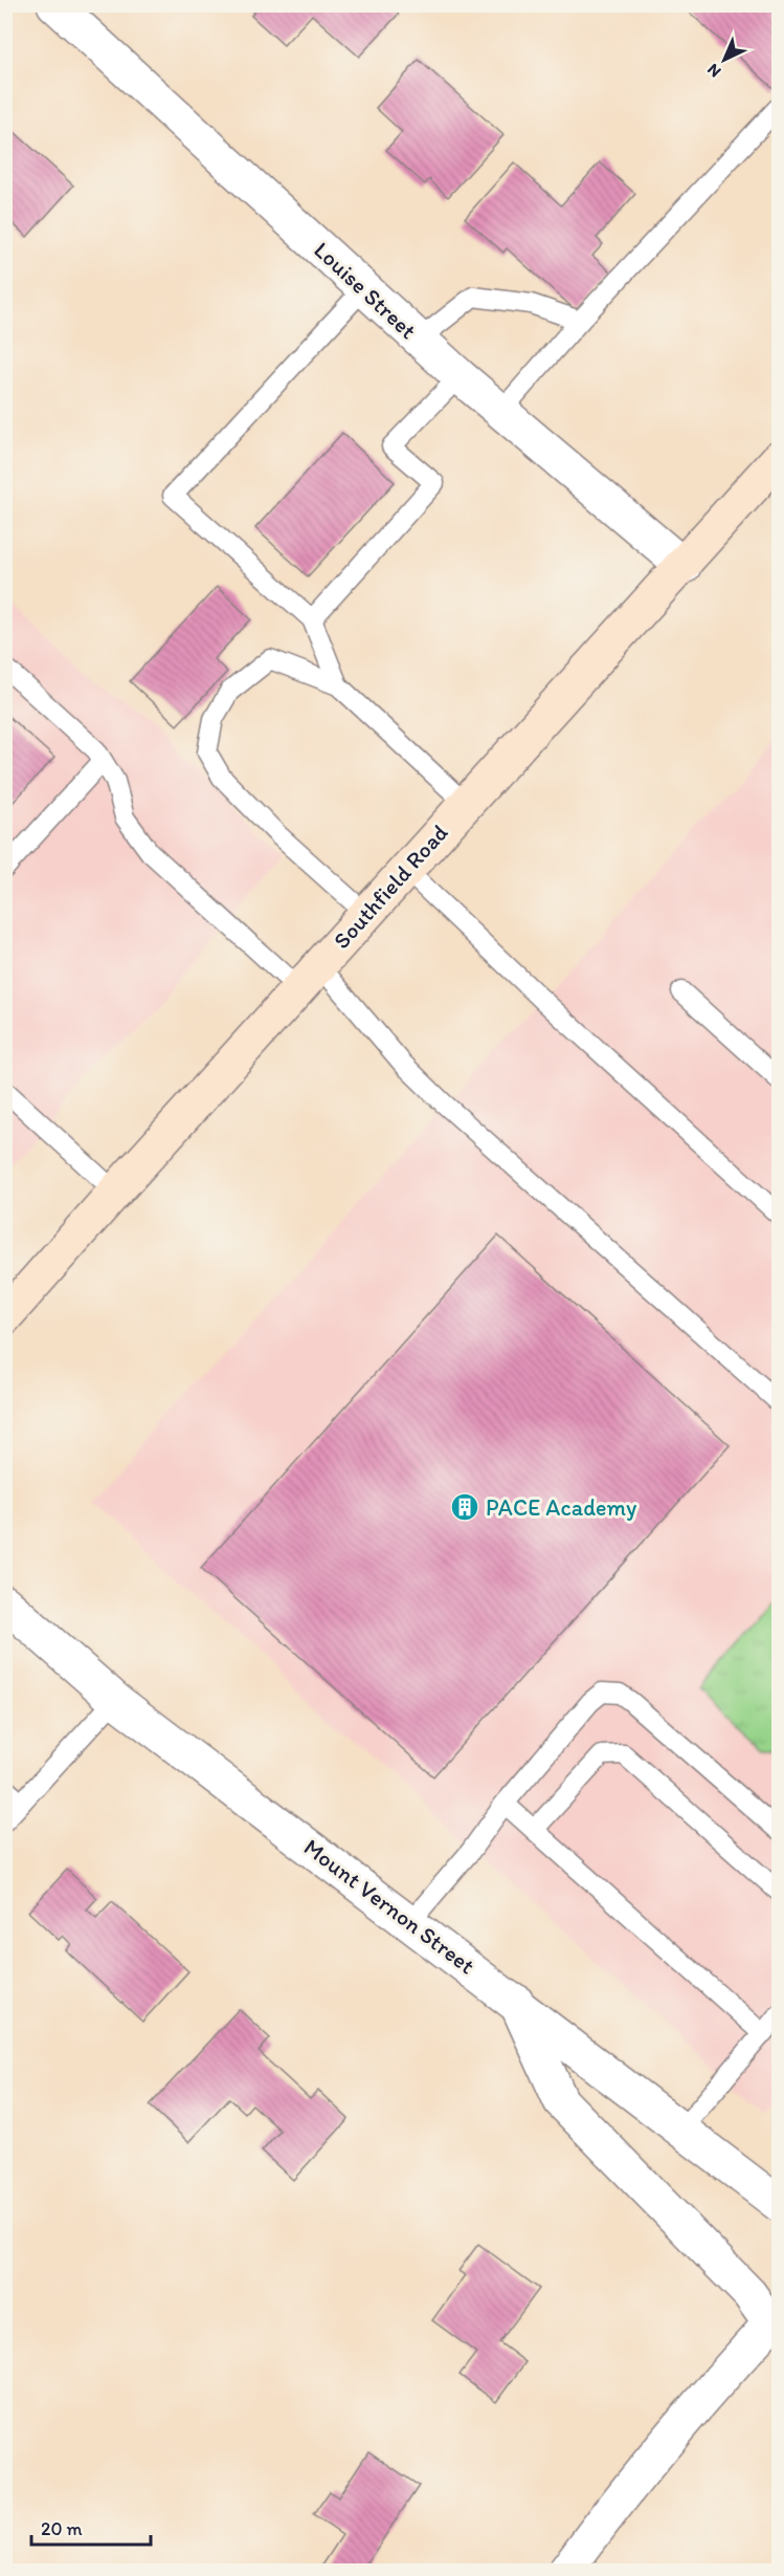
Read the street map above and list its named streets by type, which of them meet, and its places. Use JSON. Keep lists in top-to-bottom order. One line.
{"streets":{"main road":["Southfield Road"],"street":["Louise Street","Mount Vernon Street"]},"crossings":[["Louise Street","Southfield Road"]],"places":{"building":["PACE Academy"]},"scale_bar":"20 m","north":"bottom left"}
